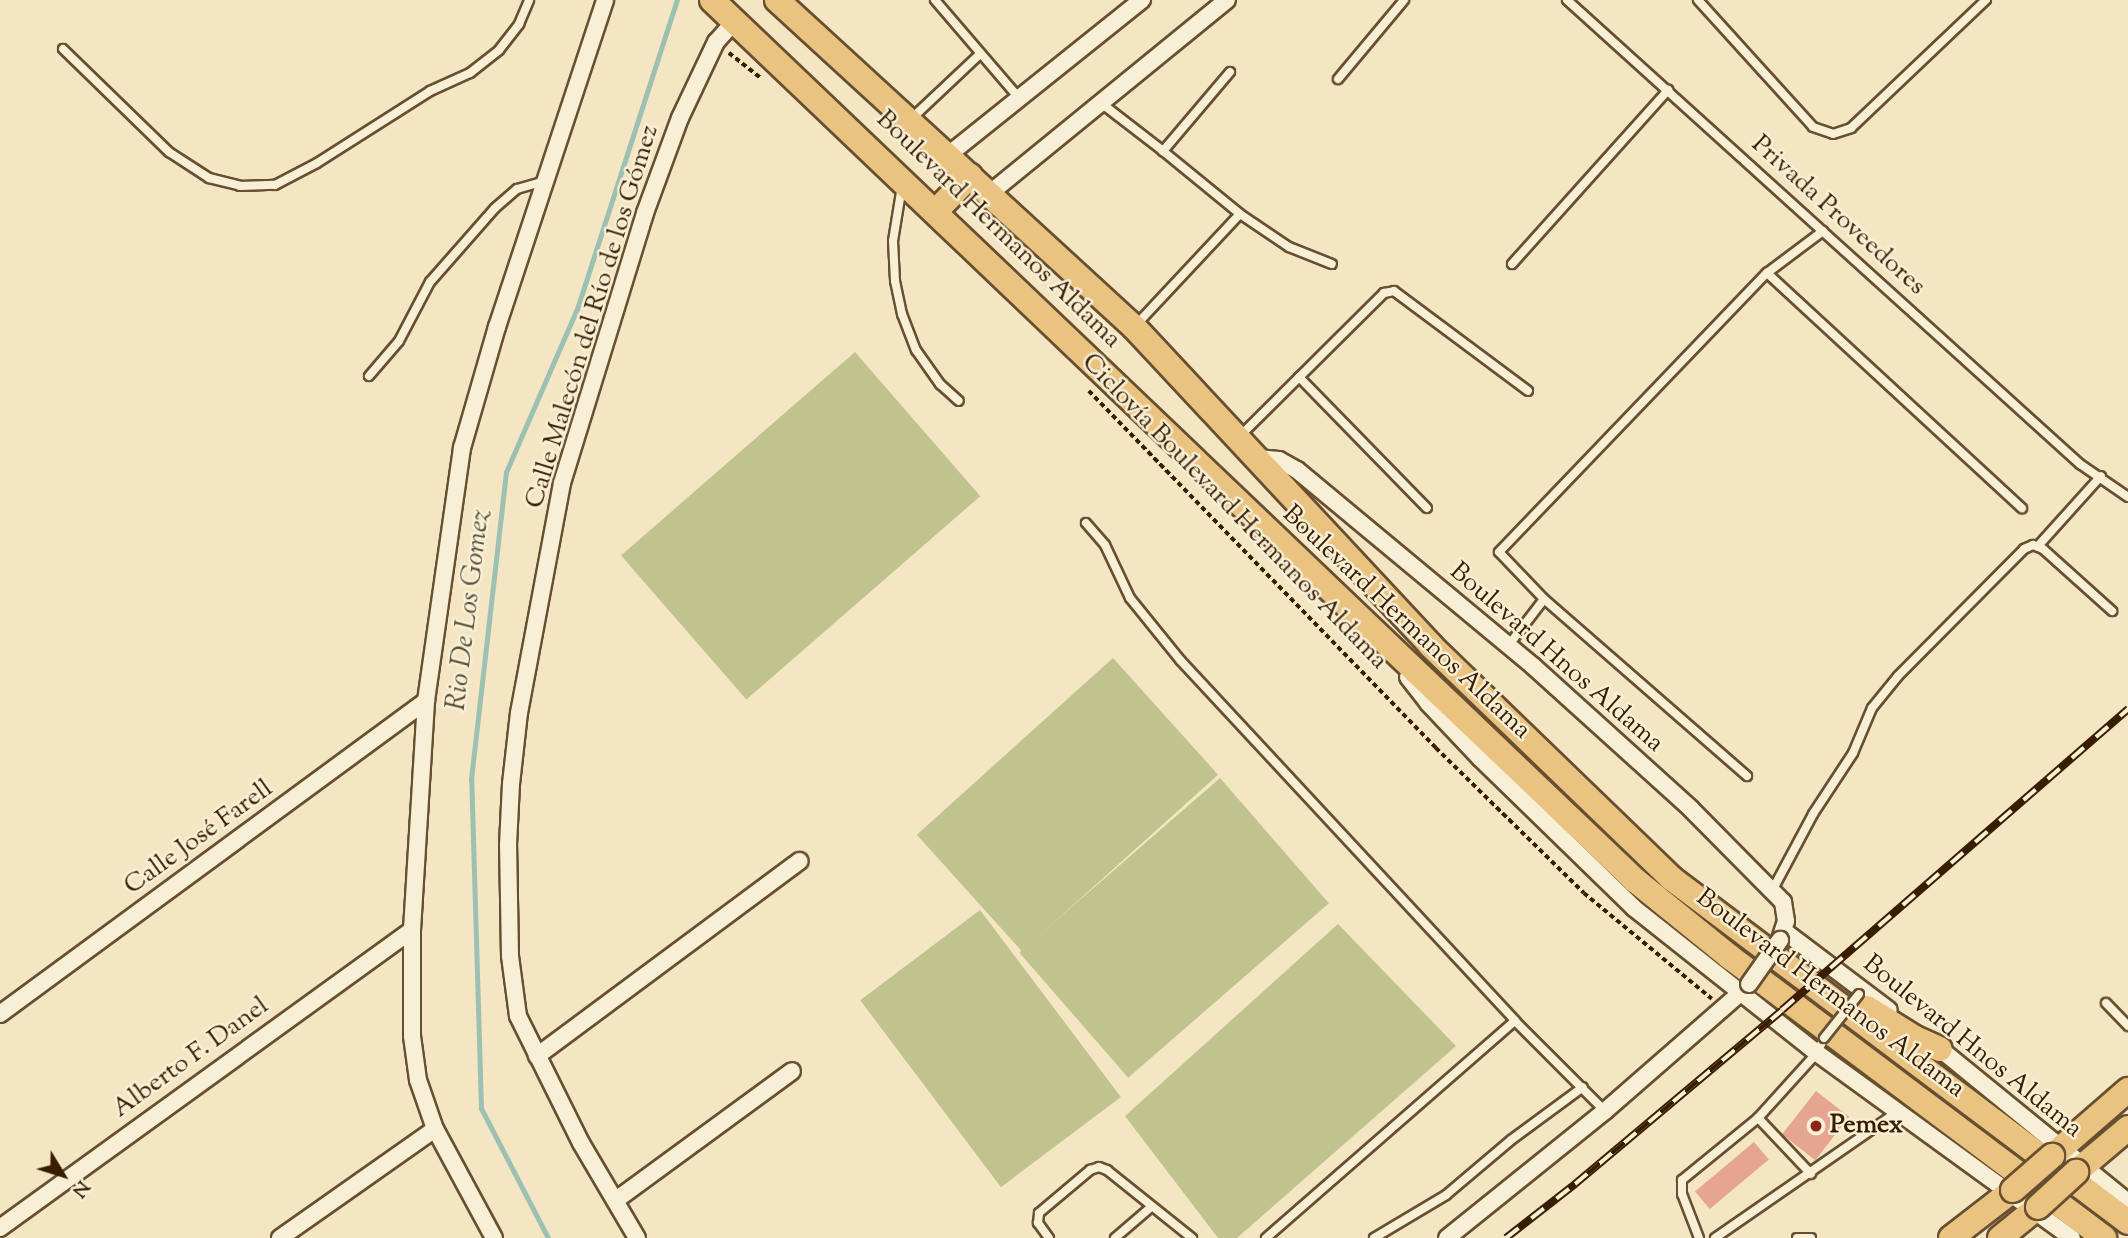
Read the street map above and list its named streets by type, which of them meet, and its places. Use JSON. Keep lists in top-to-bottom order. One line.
{"streets":{"main road":["Boulevard Hermanos Aldama"],"street":["Calle Malecón del Río de los Gómez","Boulevard Hnos Aldama","Calle José Farell","Alberto F. Danel"],"lane":["Privada Proveedores"],"path":["Ciclovía Boulevard Hermanos Aldama"]},"crossings":[["Boulevard Hermanos Aldama","Calle Malecón del Río de los Gómez"],["Boulevard Hermanos Aldama","Boulevard Hnos Aldama"]],"water":["Rio De Los Gomez"],"places":["Pemex"],"north":"bottom right"}
